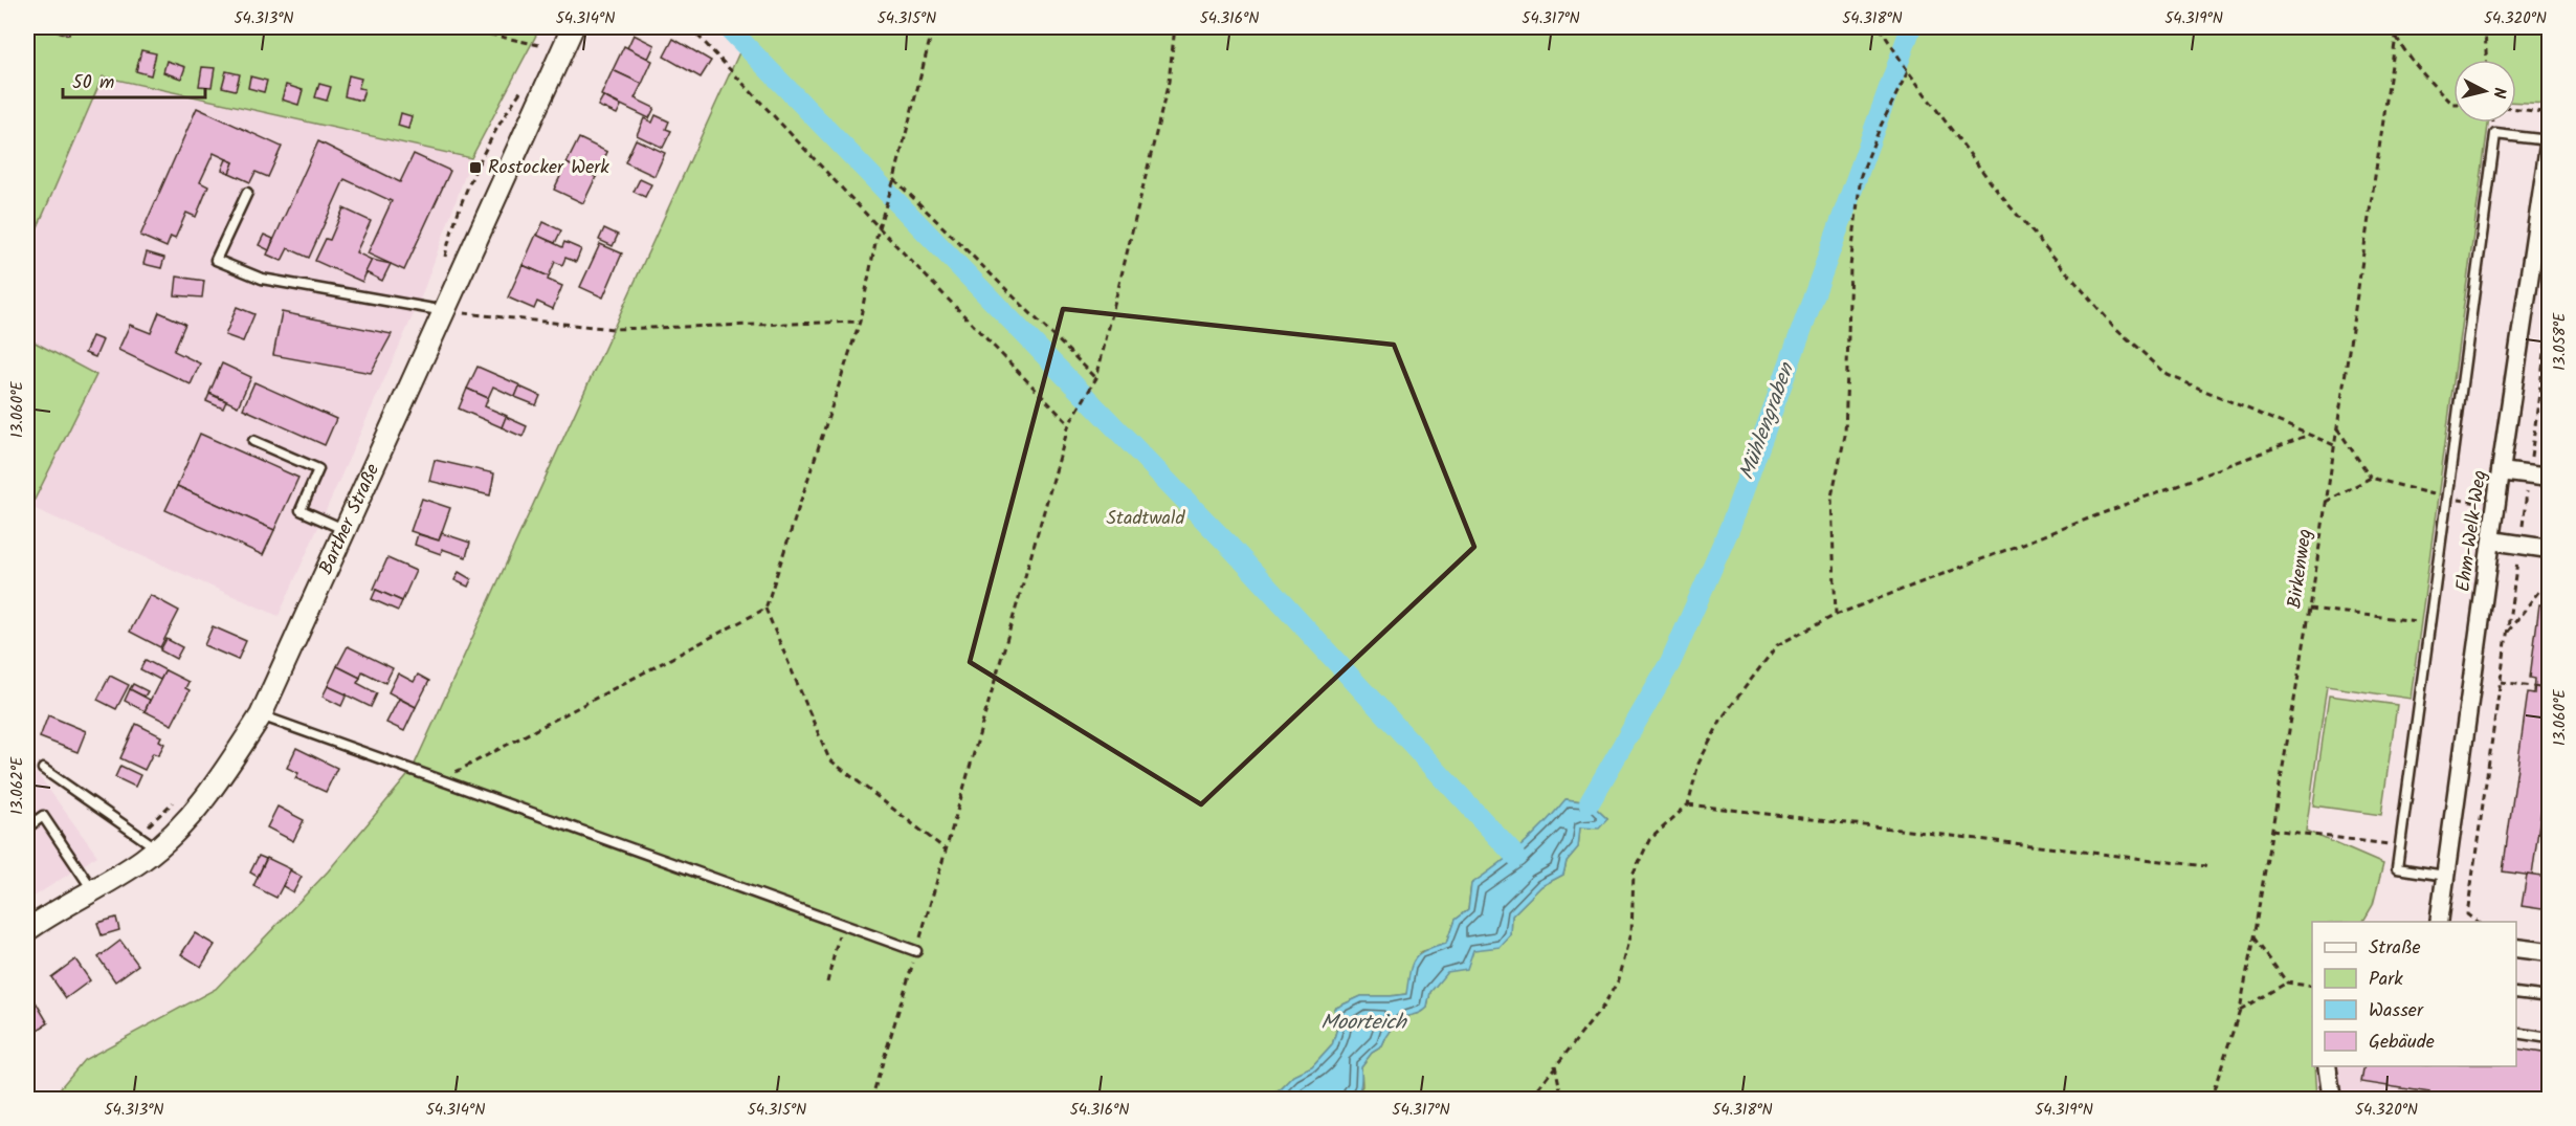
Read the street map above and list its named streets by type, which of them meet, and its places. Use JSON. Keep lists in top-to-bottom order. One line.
{"streets":{"street":["Barther Straße","Ehm-Welk-Weg"],"path":["Birkenweg"]},"water":["Mühlengraben","Moorteich"],"parks":["Stadtwald"],"places":{"transit":["Rostocker Werk"]},"legend":["Straße","Park","Wasser","Gebäude"],"scale_bar":"50 m","north":"right","coordinates":["54.313°N","54.314°N","54.315°N","54.316°N","54.317°N","54.318°N","54.319°N","54.320°N","13.058°E","13.060°E","13.062°E"]}
